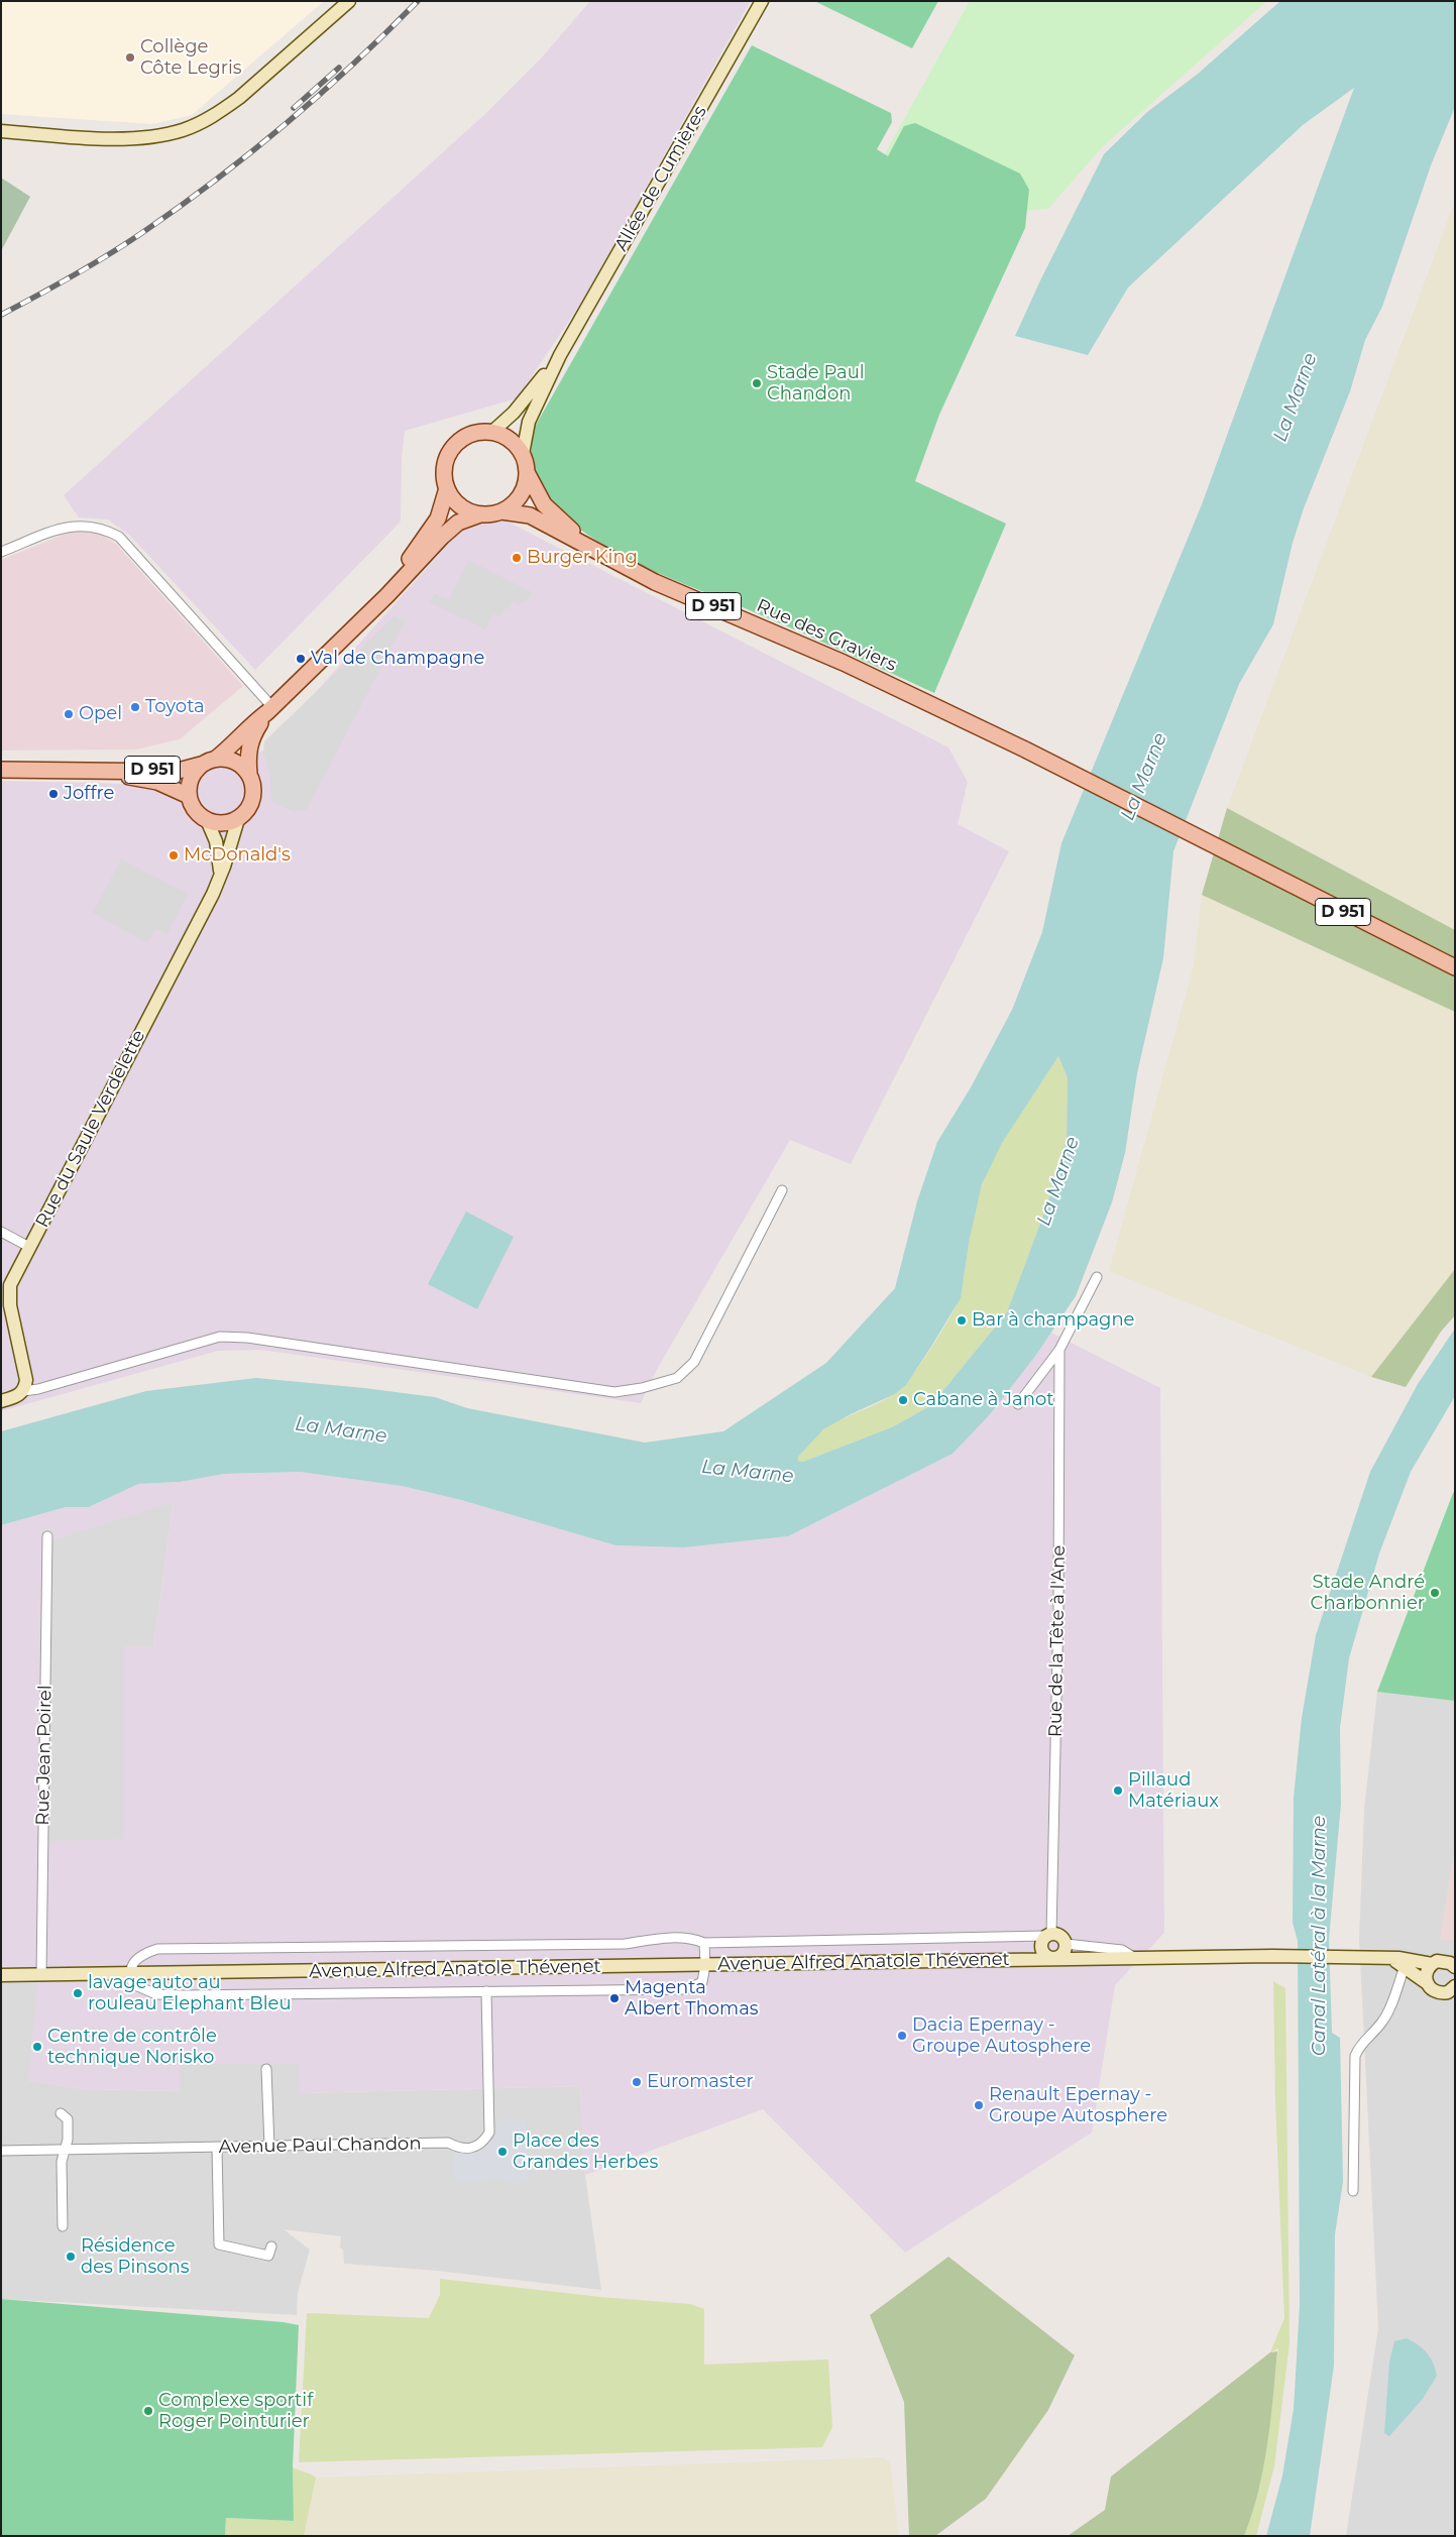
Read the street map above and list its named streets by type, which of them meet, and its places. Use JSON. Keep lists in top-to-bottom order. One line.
{"streets":{"main road":["Allée de Cumières","D 951","Rue des Graviers","Rue du Saule Verdelette","Avenue Alfred Anatole Thévenet"],"street":["Rue de la Tête à l'Ane","Rue Jean Poirel","Avenue Paul Chandon"]},"crossings":[["Allée de Cumières","Rue des Graviers"],["D 951","Rue du Saule Verdelette"],["Rue de la Tête à l'Ane","Avenue Alfred Anatole Thévenet"],["Rue Jean Poirel","Avenue Alfred Anatole Thévenet"]],"water":["La Marne","Canal Latéral à la Marne"],"places":["Collège Côte Legris","Stade Paul Chandon","Burger King","Val de Champagne","Toyota","Opel","Joffre","McDonald's","Bar à champagne","Cabane à Janot","Stade André Charbonnier","Pillaud Matériaux","lavage auto au rouleau Elephant Bleu","Magenta Albert Thomas","Dacia Epernay - Groupe Autosphere","Centre de contrôle technique Norisko","Euromaster","Renault Epernay - Groupe Autosphere","Place des Grandes Herbes","Résidence des Pinsons","Complexe sportif Roger Pointurier"]}
